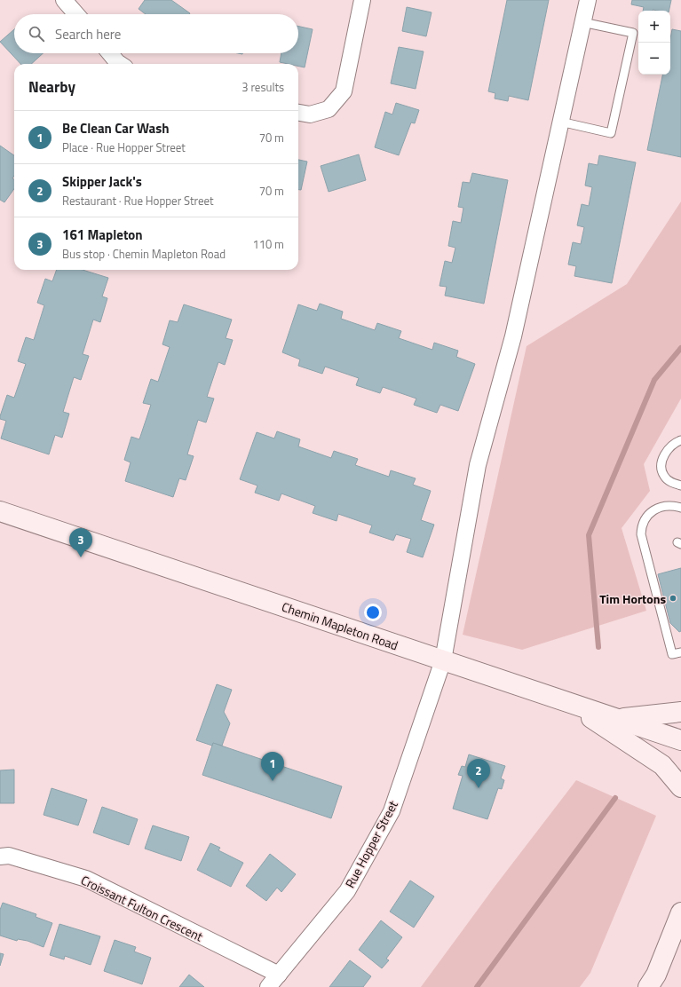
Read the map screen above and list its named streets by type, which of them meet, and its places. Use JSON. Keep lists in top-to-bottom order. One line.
{"streets":{"main road":["Chemin Mapleton Road"],"street":["Rue Hopper Street","Croissant Fulton Crescent"]},"crossings":[["Chemin Mapleton Road","Rue Hopper Street"],["Rue Hopper Street","Croissant Fulton Crescent"]],"places":["Tim Hortons"],"page":{"map_buttons":["+","−"],"search":"Search here","heading":["Nearby","3 results"],"list":[{"mark":"1","name":"Be Clean Car Wash","note":"Place · Rue Hopper Street","value":"70 m"},{"mark":"2","name":"Skipper Jack's","note":"Restaurant · Rue Hopper Street","value":"70 m"},{"mark":"3","name":"161 Mapleton","note":"Bus stop · Chemin Mapleton Road","value":"110 m"}],"pins":["3","1","2"]}}
